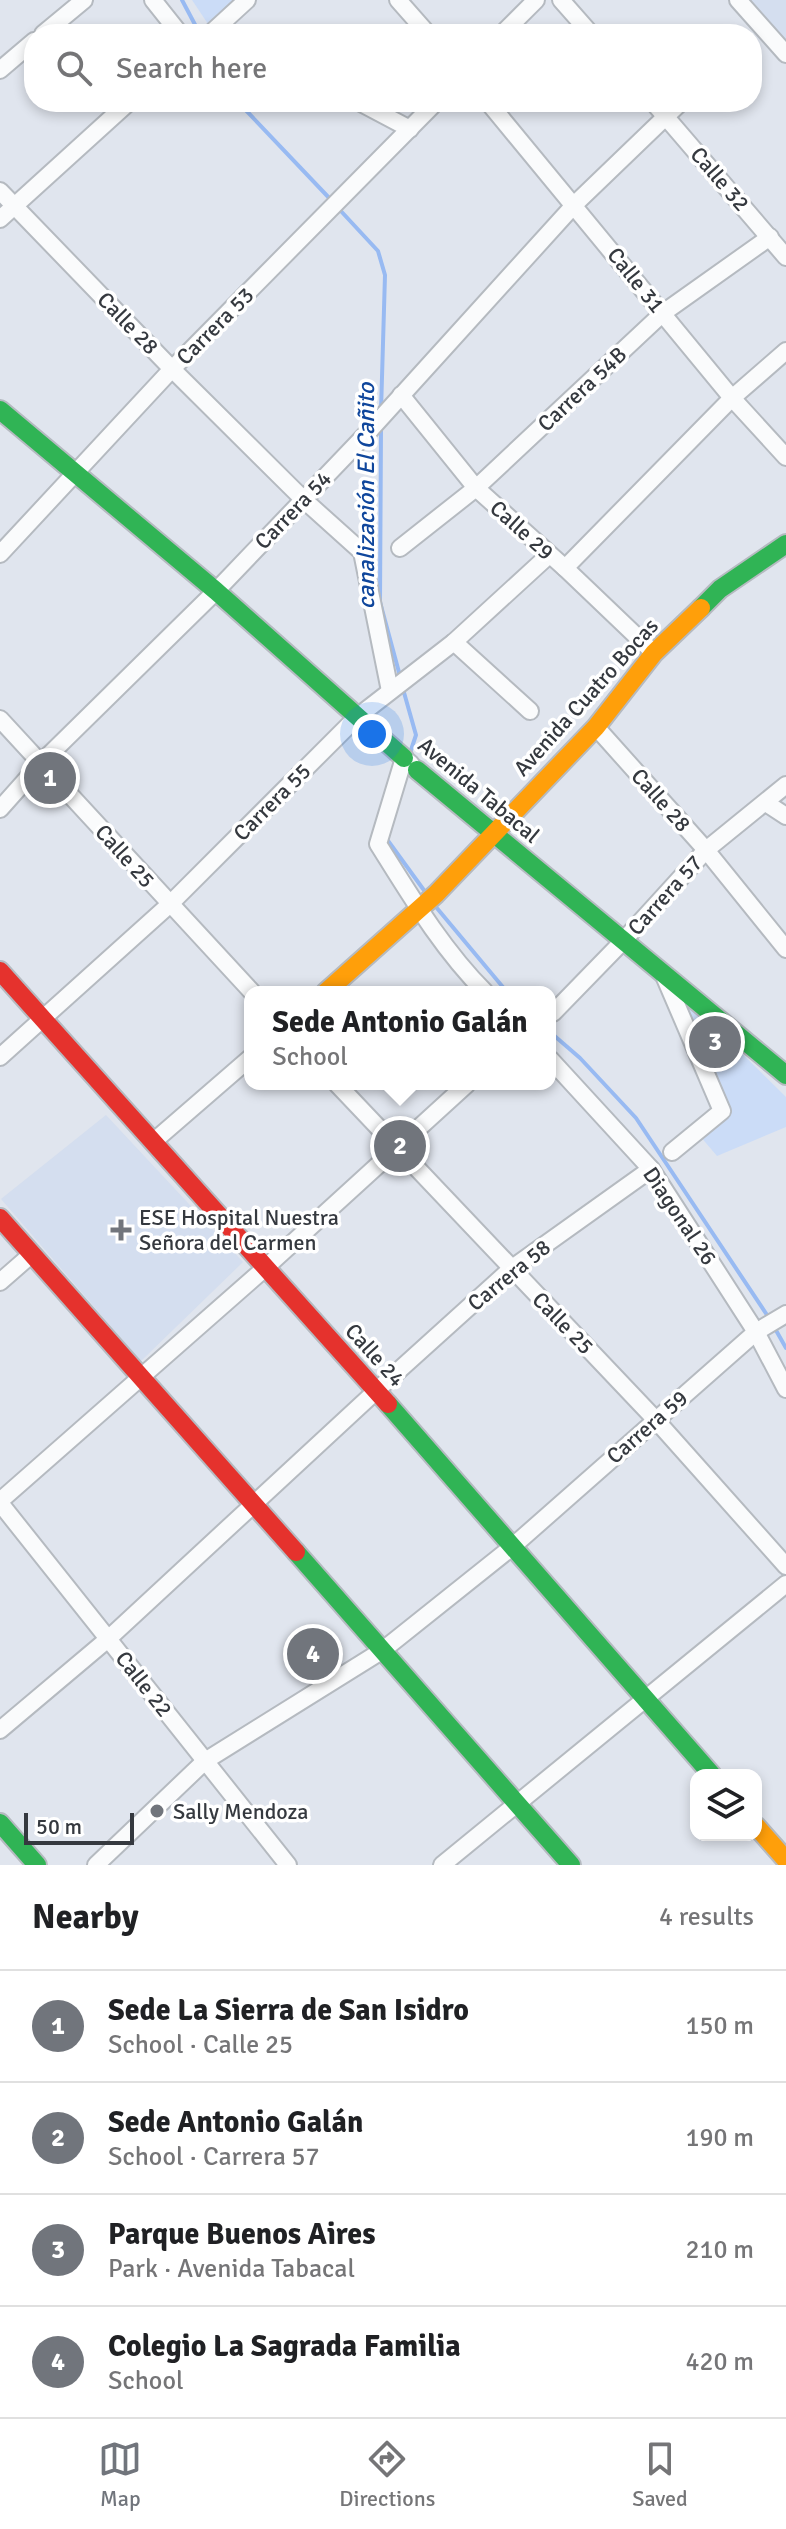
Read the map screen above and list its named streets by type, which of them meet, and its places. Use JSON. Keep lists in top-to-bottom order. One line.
{"streets":{"main road":["Avenida Cuatro Bocas","Avenida Tabacal","Calle 24"],"street":["Calle 32","Calle 31","Calle 28","Carrera 53","Carrera 54B","Carrera 54","Calle 29","Carrera 55","Calle 25","Carrera 57","Diagonal 26","Carrera 58","Carrera 59","Calle 22"]},"crossings":[["Calle 32","Carrera 54B"],["Calle 32","Carrera 54"],["Calle 31","Carrera 54B"],["Calle 31","Carrera 54"],["Calle 28","Carrera 53"],["Calle 28","Carrera 54"],["Calle 28","Avenida Cuatro Bocas"],["Calle 28","Carrera 55"],["Calle 28","Carrera 57"],["Carrera 53","Avenida Tabacal"],["Carrera 54B","Calle 29"],["Carrera 54","Calle 29"],["Carrera 54","Avenida Tabacal"],["Carrera 54","Calle 25"],["Calle 29","Avenida Cuatro Bocas"],["Calle 29","Carrera 55"],["Avenida Cuatro Bocas","Avenida Tabacal"],["Avenida Tabacal","Carrera 55"],["Avenida Tabacal","Carrera 57"],["Carrera 55","Calle 25"],["Carrera 55","Calle 24"],["Calle 25","Carrera 58"],["Calle 25","Carrera 59"],["Diagonal 26","Carrera 58"],["Diagonal 26","Carrera 59"],["Carrera 58","Calle 24"],["Carrera 58","Calle 22"],["Calle 24","Carrera 59"],["Carrera 59","Calle 22"]],"water":["canalización El Cañito"],"places":{"health":["ESE Hospital Nuestra Señora del Carmen"],"other":["Sally Mendoza"]},"scale_bar":"50 m","page":{"search":"Search here","pins":["1","3","2","4"],"popup":["Sede Antonio Galán","School"],"scale":"50 m","heading":["Nearby","4 results"],"list":[{"mark":"1","name":"Sede La Sierra de San Isidro","note":"School · Calle 25","value":"150 m"},{"mark":"2","name":"Sede Antonio Galán","note":"School · Carrera 57","value":"190 m"},{"mark":"3","name":"Parque Buenos Aires","note":"Park · Avenida Tabacal","value":"210 m"},{"mark":"4","name":"Colegio La Sagrada Familia","note":"School","value":"420 m"}],"nav":["Map","Directions","Saved"]}}
